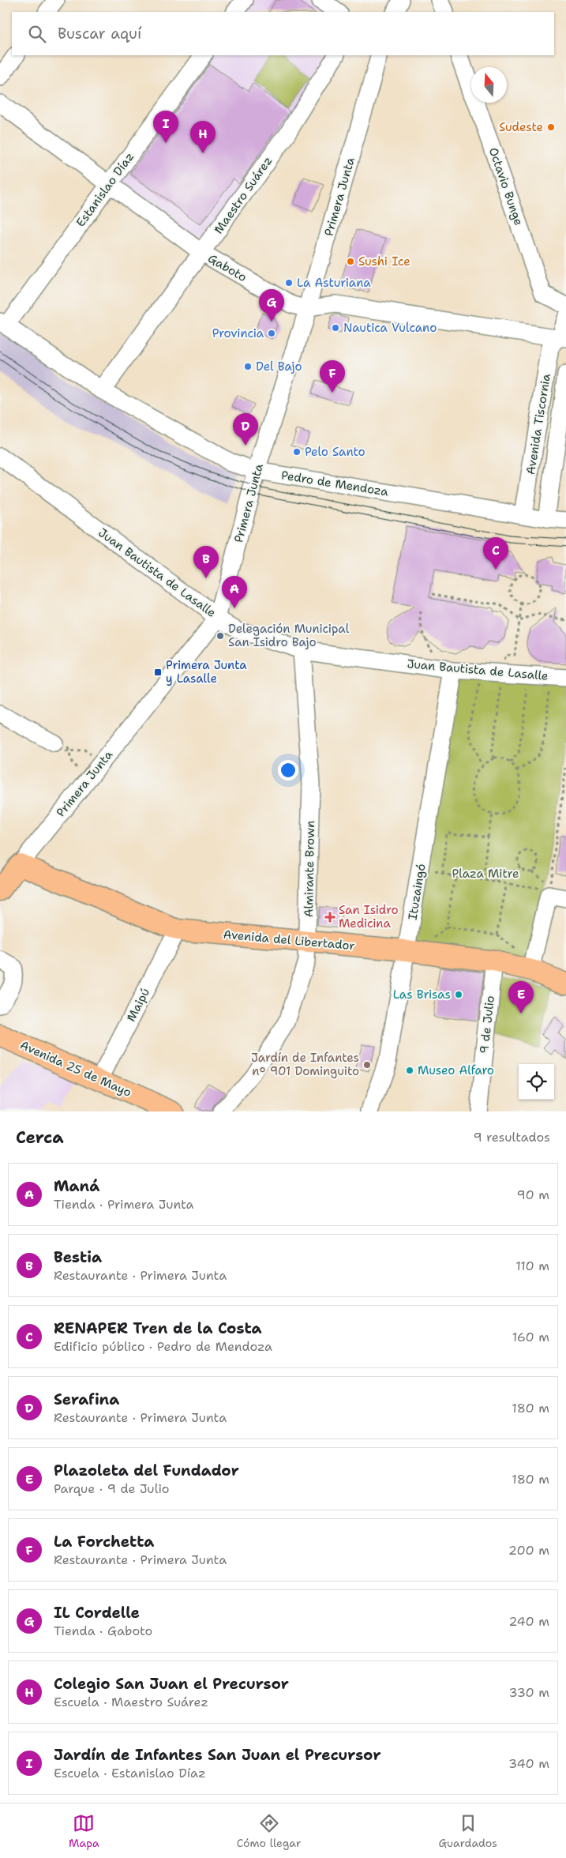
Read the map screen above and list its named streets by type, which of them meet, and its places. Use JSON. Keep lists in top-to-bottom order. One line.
{"streets":{"main road":["Primera Junta","Avenida del Libertador","Avenida 25 de Mayo"],"street":["Octavio Bunge","Estanislao Díaz","Maestro Suárez","Gaboto","Avenida Tiscornia","Pedro de Mendoza","Juan Bautista de Lasalle","Almirante Brown","Ituzaingó","Maipú","9 de Julio"]},"crossings":[["Estanislao Díaz","Gaboto"],["Estanislao Díaz","Pedro de Mendoza"],["Maestro Suárez","Gaboto"],["Maestro Suárez","Pedro de Mendoza"],["Primera Junta","Gaboto"],["Primera Junta","Pedro de Mendoza"],["Primera Junta","Juan Bautista de Lasalle"],["Primera Junta","Avenida del Libertador"],["Gaboto","Avenida Tiscornia"],["Avenida Tiscornia","Pedro de Mendoza"],["Juan Bautista de Lasalle","Almirante Brown"],["Juan Bautista de Lasalle","Ituzaingó"],["Almirante Brown","Avenida del Libertador"],["Ituzaingó","Avenida del Libertador"],["Avenida del Libertador","Maipú"],["Avenida del Libertador","9 de Julio"],["Maipú","Avenida 25 de Mayo"]],"parks":["Plaza Mitre"],"places":{"other":["Sudeste","Sushi Ice","La Asturiana","Nautica Vulcano","Provincia","Del Bajo","Pelo Santo","Delegación Municipal San Isidro Bajo","Las Brisas","Jardín de Infantes nº 901 Dominguito","Museo Alfaro"],"transit":["Primera Junta y Lasalle"],"health":["San Isidro Medicina"]},"north":"top","page":{"search":"Buscar aquí","pins":["I","H","G","F","D","C","B","A","E"],"heading":["Cerca","9 resultados"],"list":[{"mark":"A","name":"Maná","note":"Tienda · Primera Junta","value":"90 m"},{"mark":"B","name":"Bestia","note":"Restaurante · Primera Junta","value":"110 m"},{"mark":"C","name":"RENAPER Tren de la Costa","note":"Edificio público · Pedro de Mendoza","value":"160 m"},{"mark":"D","name":"Serafina","note":"Restaurante · Primera Junta","value":"180 m"},{"mark":"E","name":"Plazoleta del Fundador","note":"Parque · 9 de Julio","value":"180 m"},{"mark":"F","name":"La Forchetta","note":"Restaurante · Primera Junta","value":"200 m"},{"mark":"G","name":"IL Cordelle","note":"Tienda · Gaboto","value":"240 m"},{"mark":"H","name":"Colegio San Juan el Precursor","note":"Escuela · Maestro Suárez","value":"330 m"},{"mark":"I","name":"Jardín de Infantes San Juan el Precursor","note":"Escuela · Estanislao Díaz","value":"340 m"}],"nav":["Mapa","Cómo llegar","Guardados"]}}
